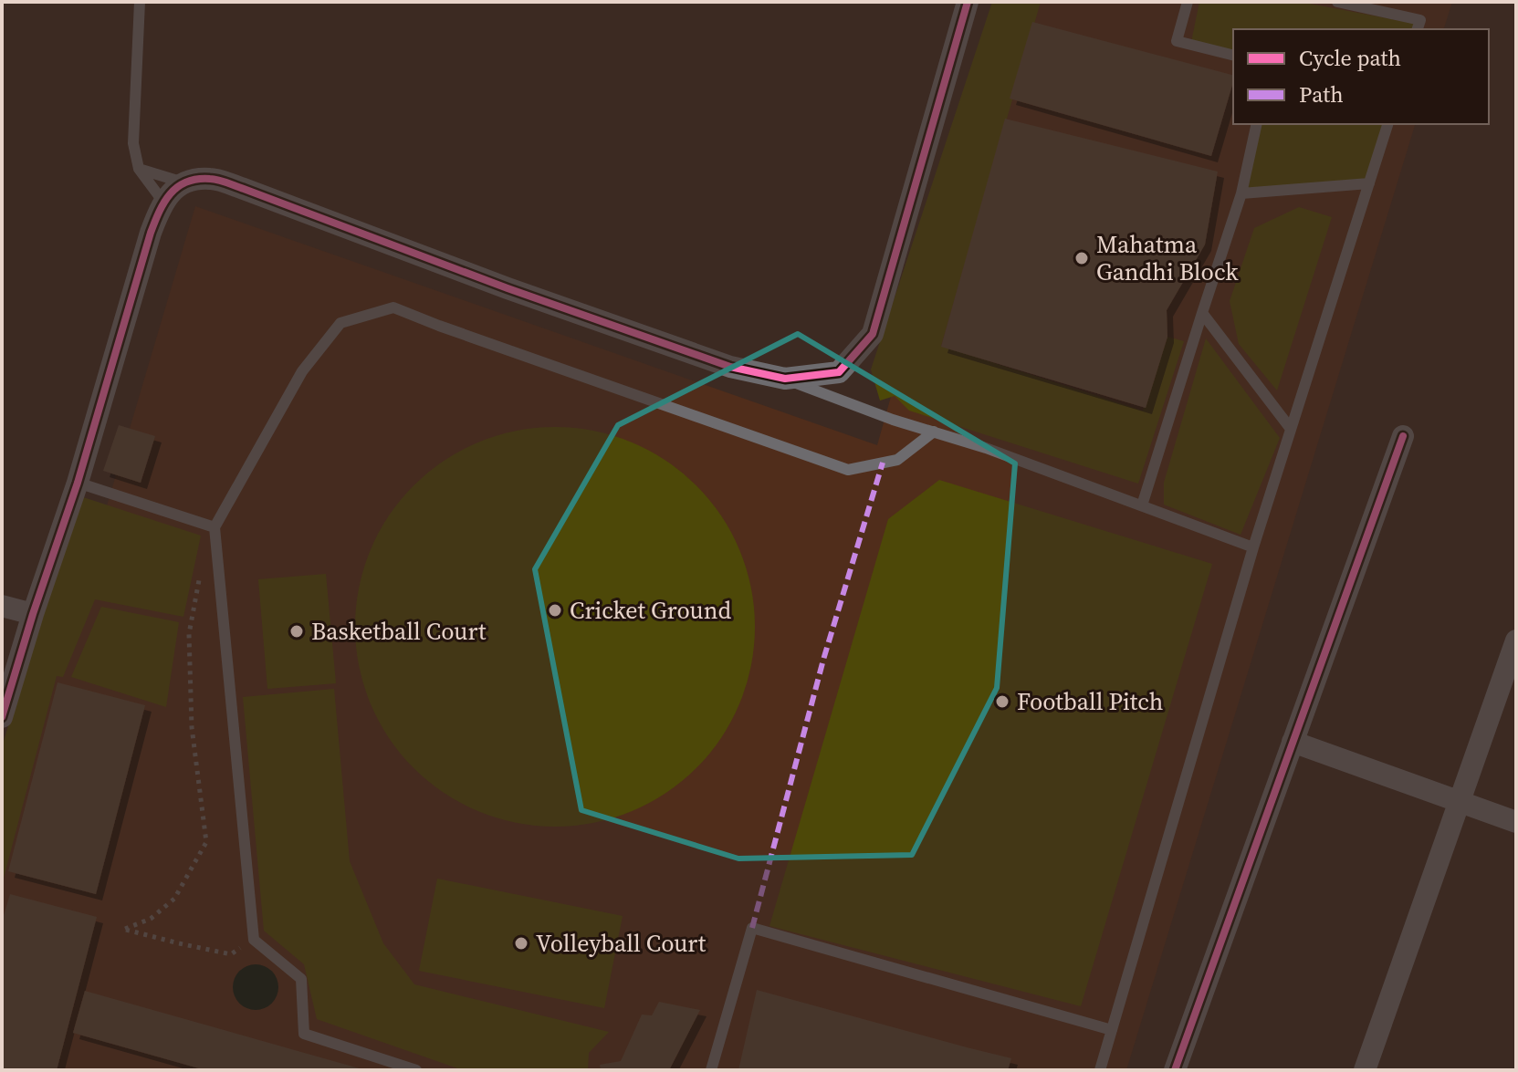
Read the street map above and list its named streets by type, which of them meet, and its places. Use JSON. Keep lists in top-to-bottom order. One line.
{"places":["Mahatma Gandhi Block","Cricket Ground","Basketball Court","Football Pitch","Volleyball Court"],"legend":["Cycle path","Path"]}
